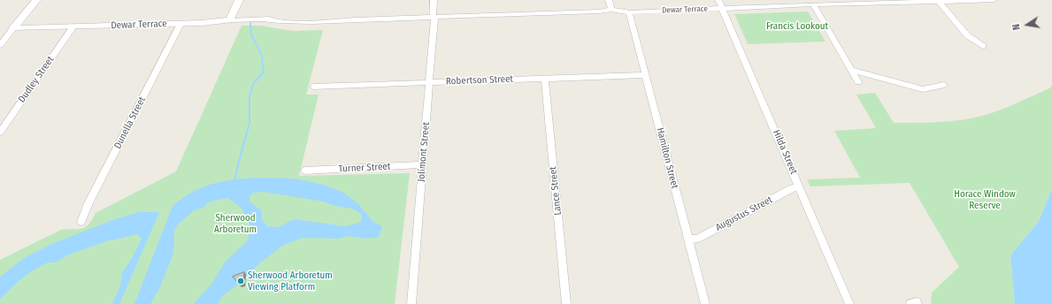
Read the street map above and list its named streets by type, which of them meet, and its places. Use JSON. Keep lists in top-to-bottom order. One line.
{"streets":{"street":["Dewar Terrace","Dudley Street","Robertson Street","Dunella Street","Jolimont Street","Hilda Street","Hamilton Street","Turner Street","Lance Street","Augustus Street"]},"crossings":[["Dewar Terrace","Dudley Street"],["Dewar Terrace","Dunella Street"],["Dewar Terrace","Jolimont Street"],["Dewar Terrace","Hilda Street"],["Dewar Terrace","Hamilton Street"],["Robertson Street","Jolimont Street"],["Robertson Street","Hamilton Street"],["Robertson Street","Lance Street"],["Jolimont Street","Turner Street"],["Hilda Street","Augustus Street"],["Hamilton Street","Augustus Street"]],"parks":["Francis Lookout","Horace Window Reserve","Sherwood Arboretum"],"places":["Sherwood Arboretum Viewing Platform"],"north":"left"}
